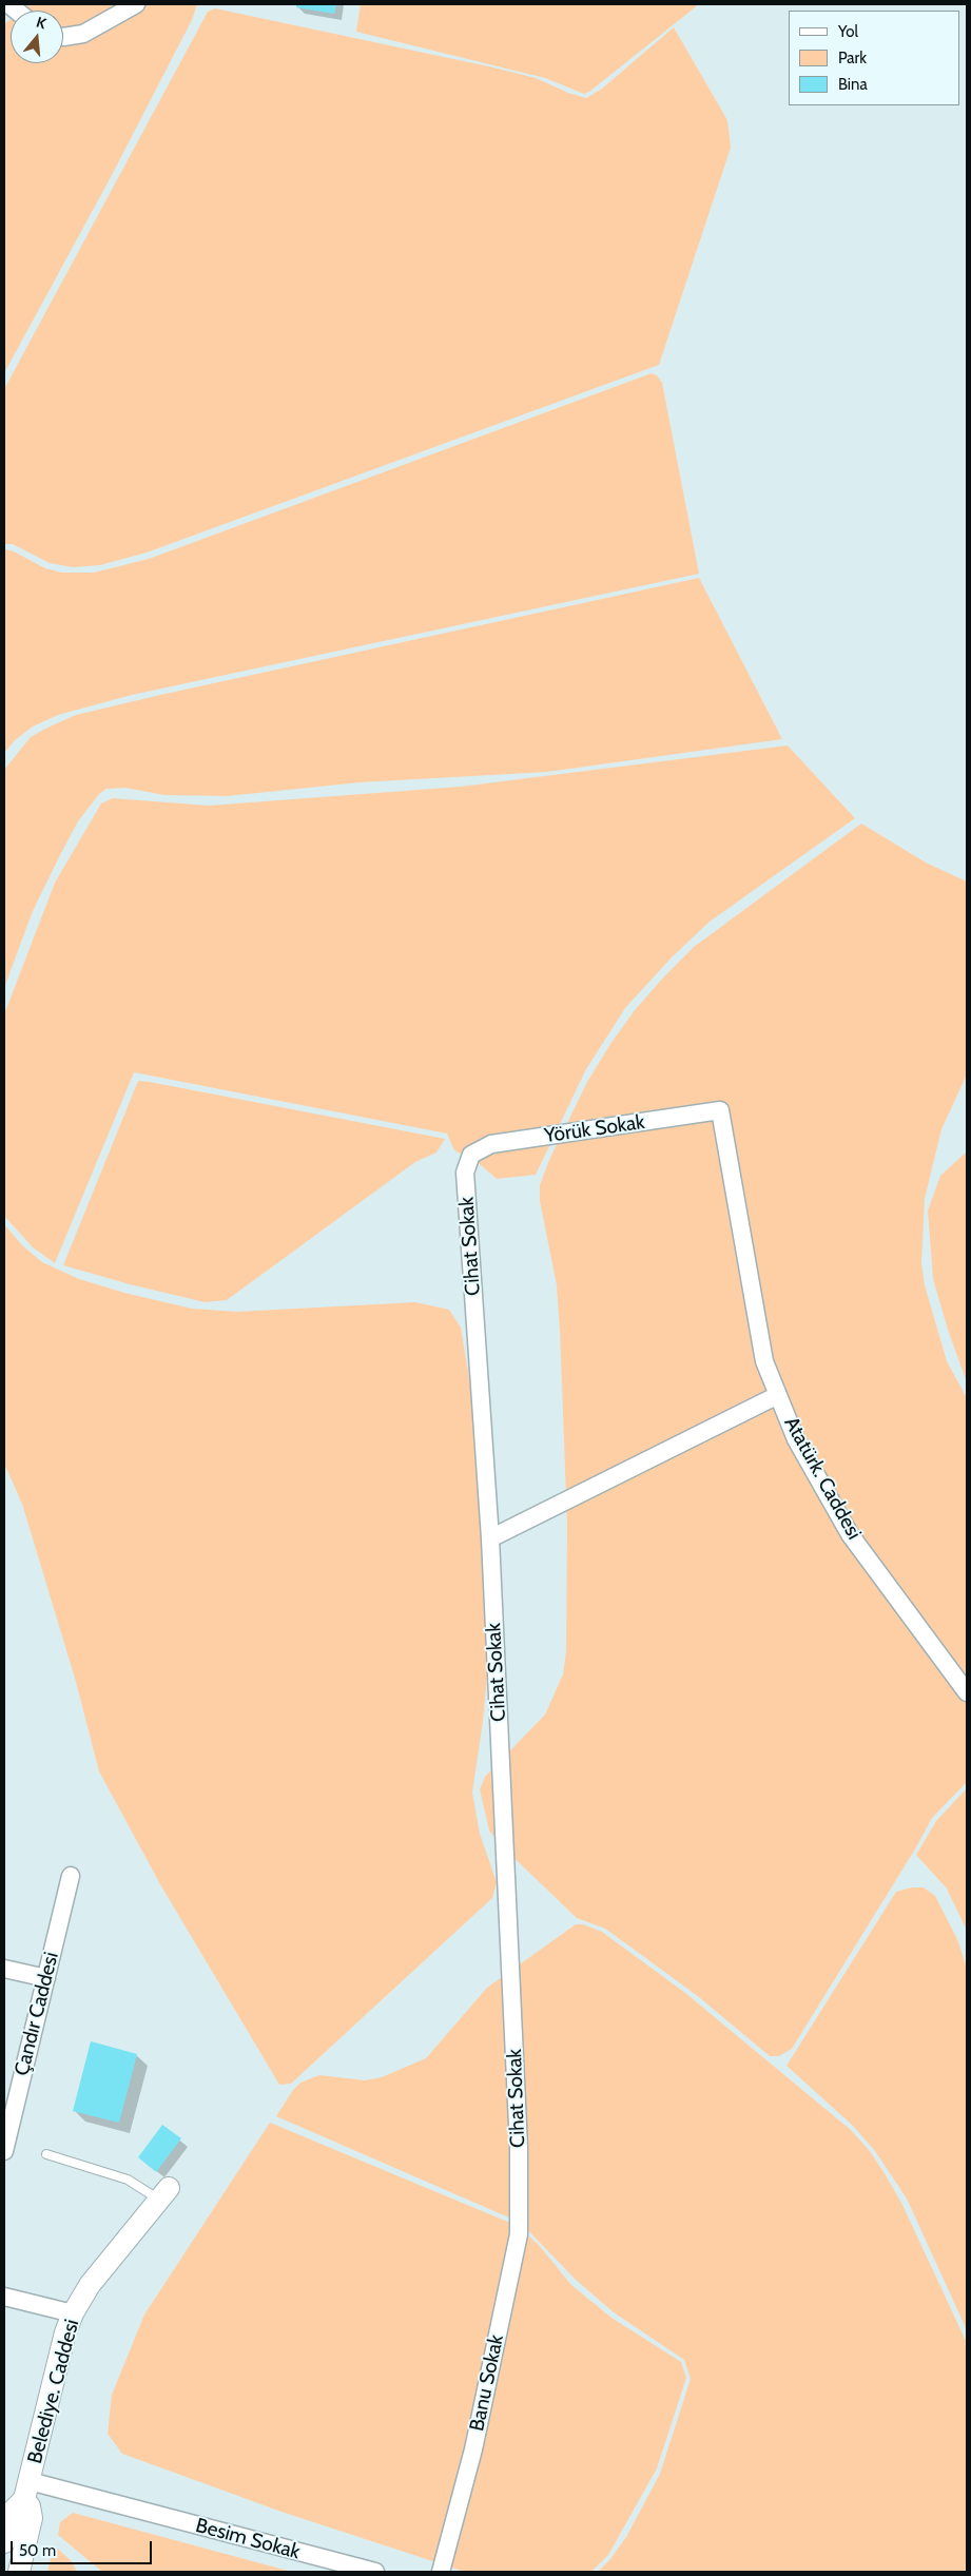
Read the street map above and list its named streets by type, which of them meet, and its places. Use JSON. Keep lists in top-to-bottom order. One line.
{"streets":{"street":["Yörük Sokak","Cihat Sokak","Atatürk. Caddesi","Çandır Caddesi","Banu Sokak","Belediye. Caddesi","Besim Sokak"]},"crossings":[["Yörük Sokak","Cihat Sokak"],["Yörük Sokak","Atatürk. Caddesi"],["Cihat Sokak","Banu Sokak"],["Belediye. Caddesi","Besim Sokak"]],"legend":["Yol","Park","Bina"],"scale_bar":"50 m","north":"top"}
